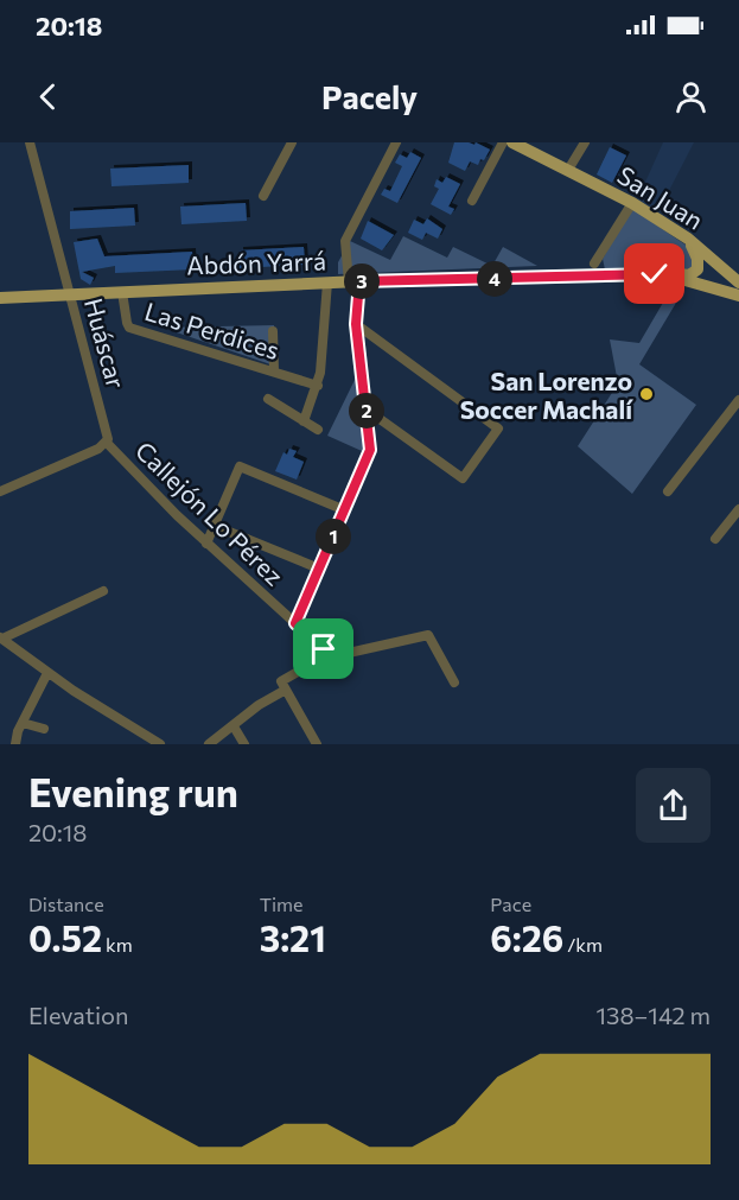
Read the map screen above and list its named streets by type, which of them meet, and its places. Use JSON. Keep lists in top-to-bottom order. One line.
{"streets":{"main road":["San Juan","Abdón Yarrá"],"street":["Las Perdices","Huáscar","Callejón Lo Pérez"]},"crossings":[["Abdón Yarrá","Las Perdices"],["Abdón Yarrá","Huáscar"],["Huáscar","Callejón Lo Pérez"]],"places":["San Lorenzo Soccer Machalí"],"page":{"status":"20:18","header":"Pacely","pins":["4","3","2","1"],"heading":["Evening run","20:18"],"stats":[["Distance","0.52 km"],["Time","3:21"],["Pace","6:26 /km"]],"chart":["Elevation","138–142 m"]}}
